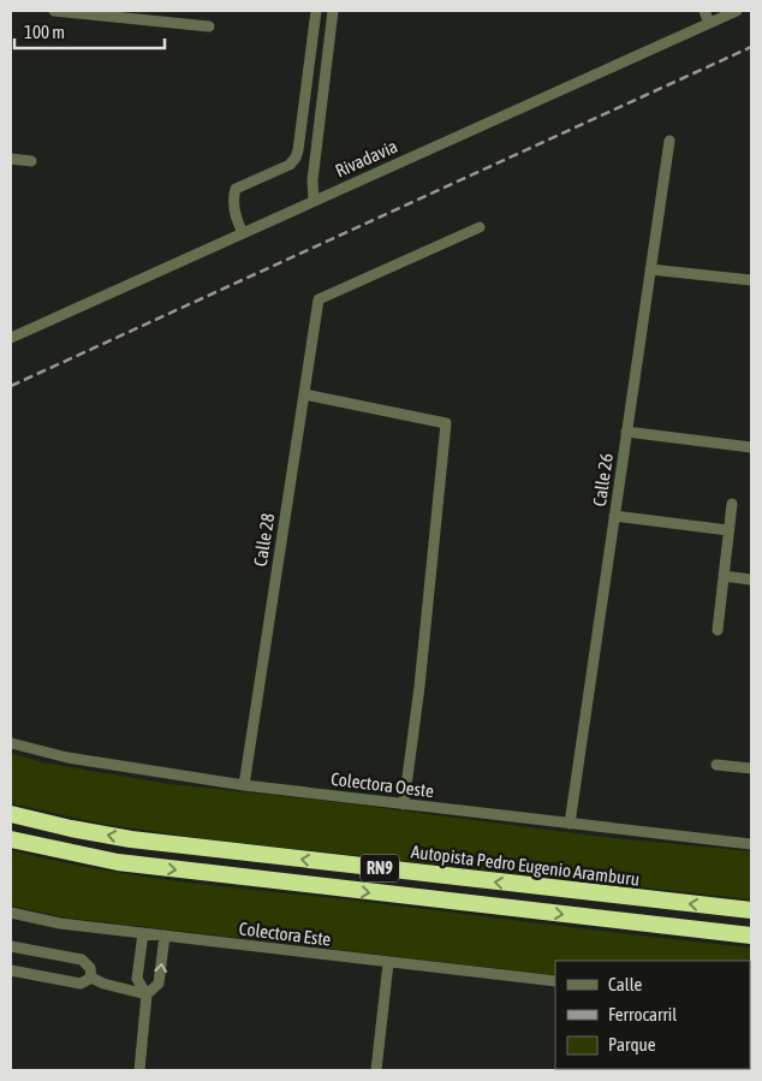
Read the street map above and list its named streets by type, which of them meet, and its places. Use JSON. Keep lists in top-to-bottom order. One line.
{"streets":{"highway":["Autopista Pedro Eugenio Aramburu","RN9"],"street":["Rivadavia","Calle 26","Calle 28","Colectora Oeste","Colectora Este"]},"crossings":[["Calle 26","Colectora Oeste"],["Calle 28","Colectora Oeste"]],"legend":["Calle","Ferrocarril","Parque"],"scale_bar":"100 m"}
